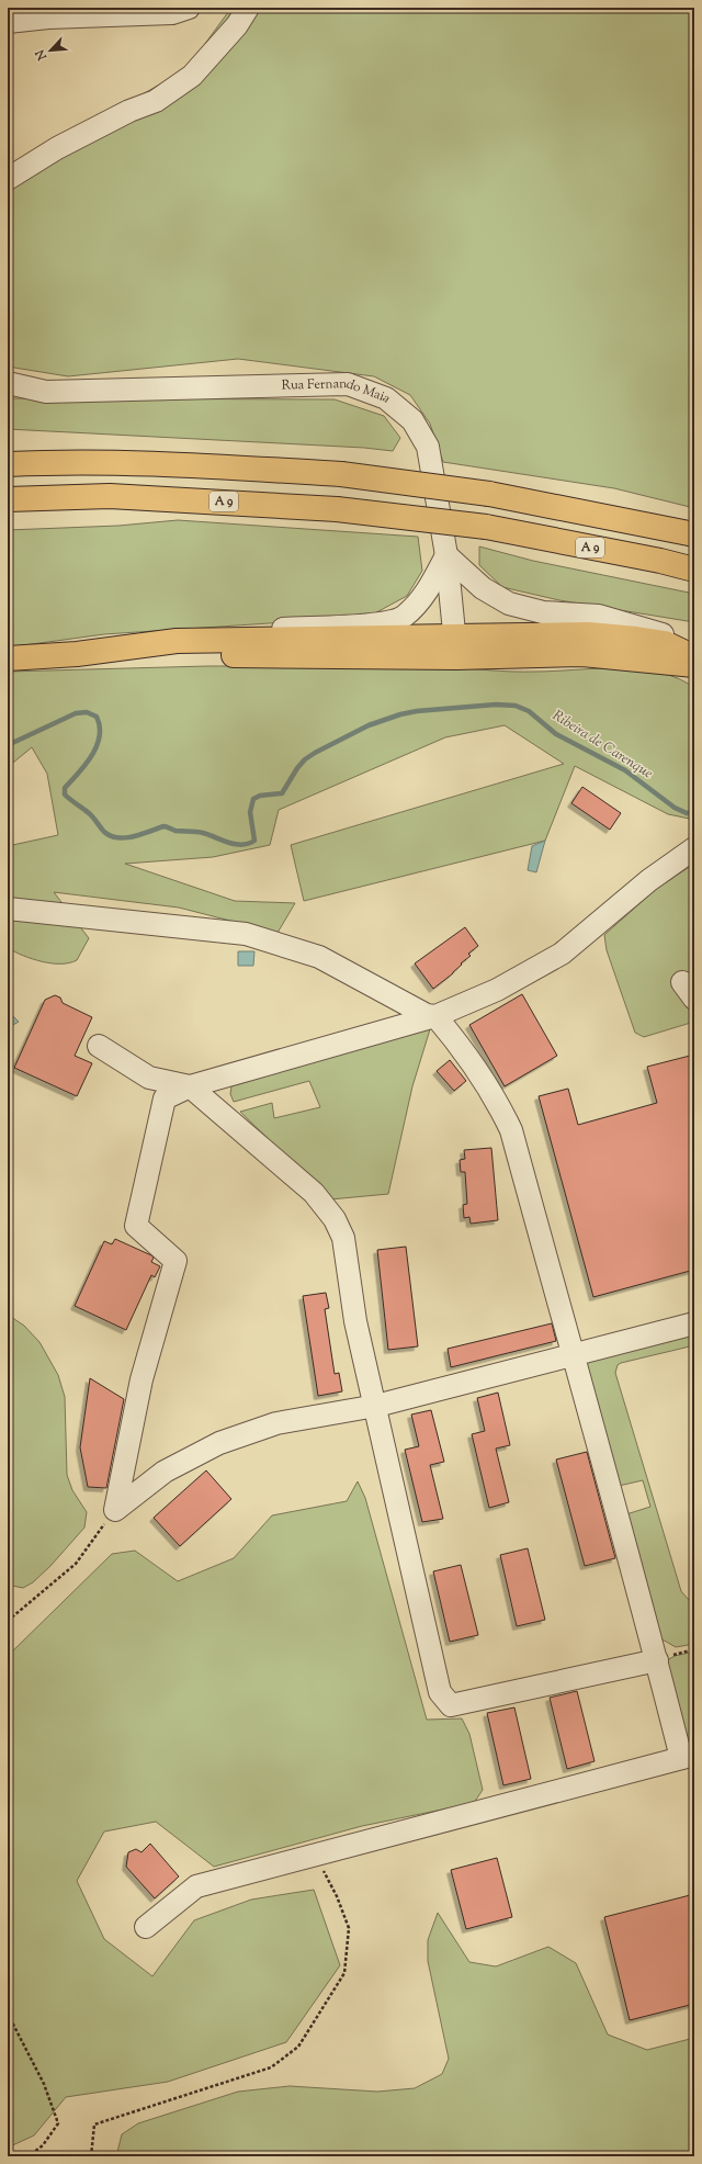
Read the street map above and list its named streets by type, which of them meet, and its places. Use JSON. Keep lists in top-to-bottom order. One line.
{"streets":{"main road":["A 9"],"street":["Rua Fernando Maia"]},"water":["Ribeira de Carenque"],"north":"bottom left"}
